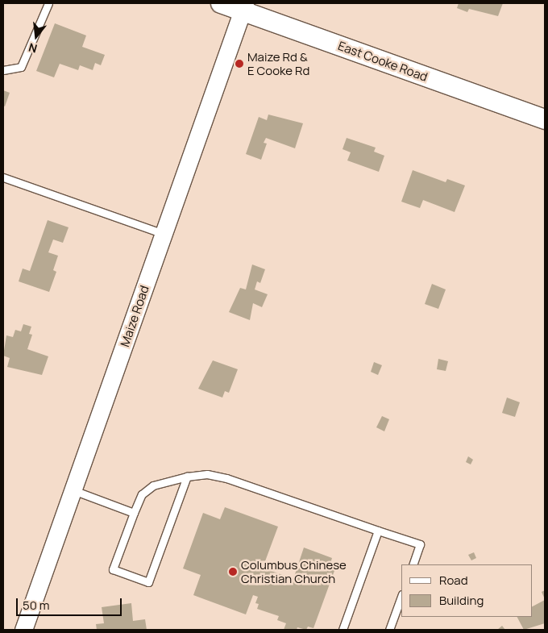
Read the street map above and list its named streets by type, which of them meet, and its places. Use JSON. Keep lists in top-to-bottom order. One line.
{"streets":{"main road":["East Cooke Road"],"street":["Maize Road"]},"crossings":[["East Cooke Road","Maize Road"]],"places":["Maize Rd & E Cooke Rd","Columbus Chinese Christian Church"],"legend":["Road","Building"],"scale_bar":"50 m","north":"bottom"}
